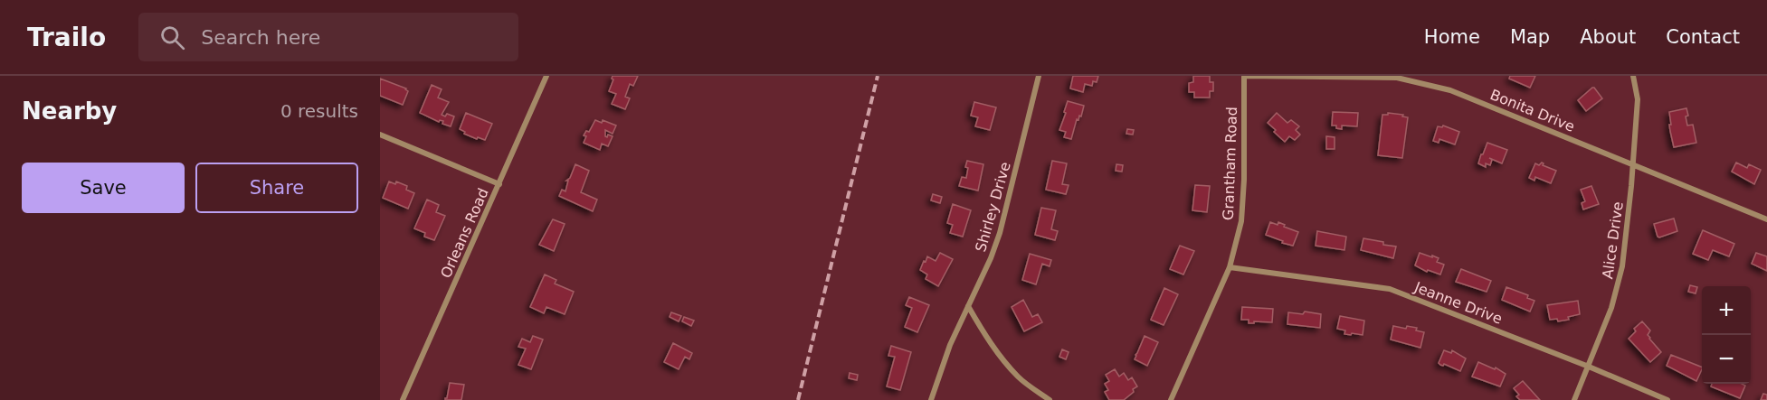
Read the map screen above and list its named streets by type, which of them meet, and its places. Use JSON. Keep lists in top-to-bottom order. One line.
{"streets":{"street":["Bonita Drive","Grantham Road","Shirley Drive","Orleans Road","Alice Drive","Jeanne Drive"]},"crossings":[["Bonita Drive","Grantham Road"],["Bonita Drive","Alice Drive"],["Grantham Road","Jeanne Drive"],["Alice Drive","Jeanne Drive"]],"page":{"header":"Trailo","search":"Search here","nav":["Home","Map","About","Contact"],"heading":["Nearby","0 results"],"buttons":["Save","Share"],"map_buttons":["+","−"]}}
